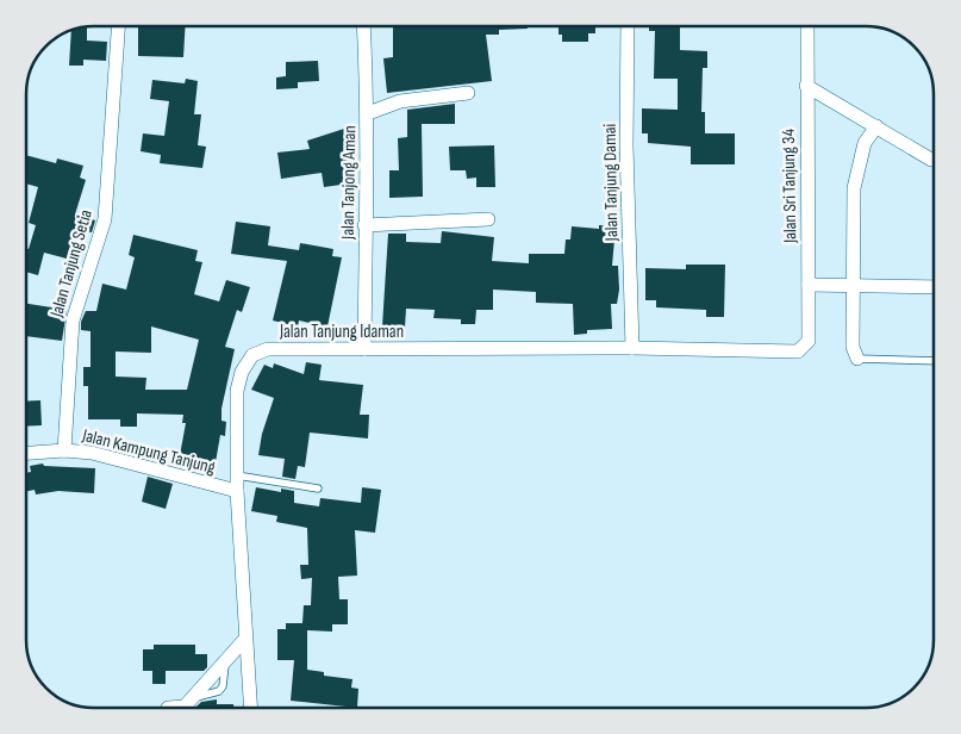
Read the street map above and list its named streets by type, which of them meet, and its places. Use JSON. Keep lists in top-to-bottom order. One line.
{"streets":{"street":["Jalan Tanjong Aman","Jalan Tanjung Damai","Jalan Sri Tanjung 34","Jalan Tanjung Setia","Jalan Tanjung Idaman","Jalan Kampung Tanjung"]},"crossings":[["Jalan Tanjong Aman","Jalan Tanjung Idaman"],["Jalan Tanjung Damai","Jalan Tanjung Idaman"],["Jalan Sri Tanjung 34","Jalan Tanjung Idaman"],["Jalan Tanjung Setia","Jalan Kampung Tanjung"],["Jalan Tanjung Idaman","Jalan Kampung Tanjung"]]}
